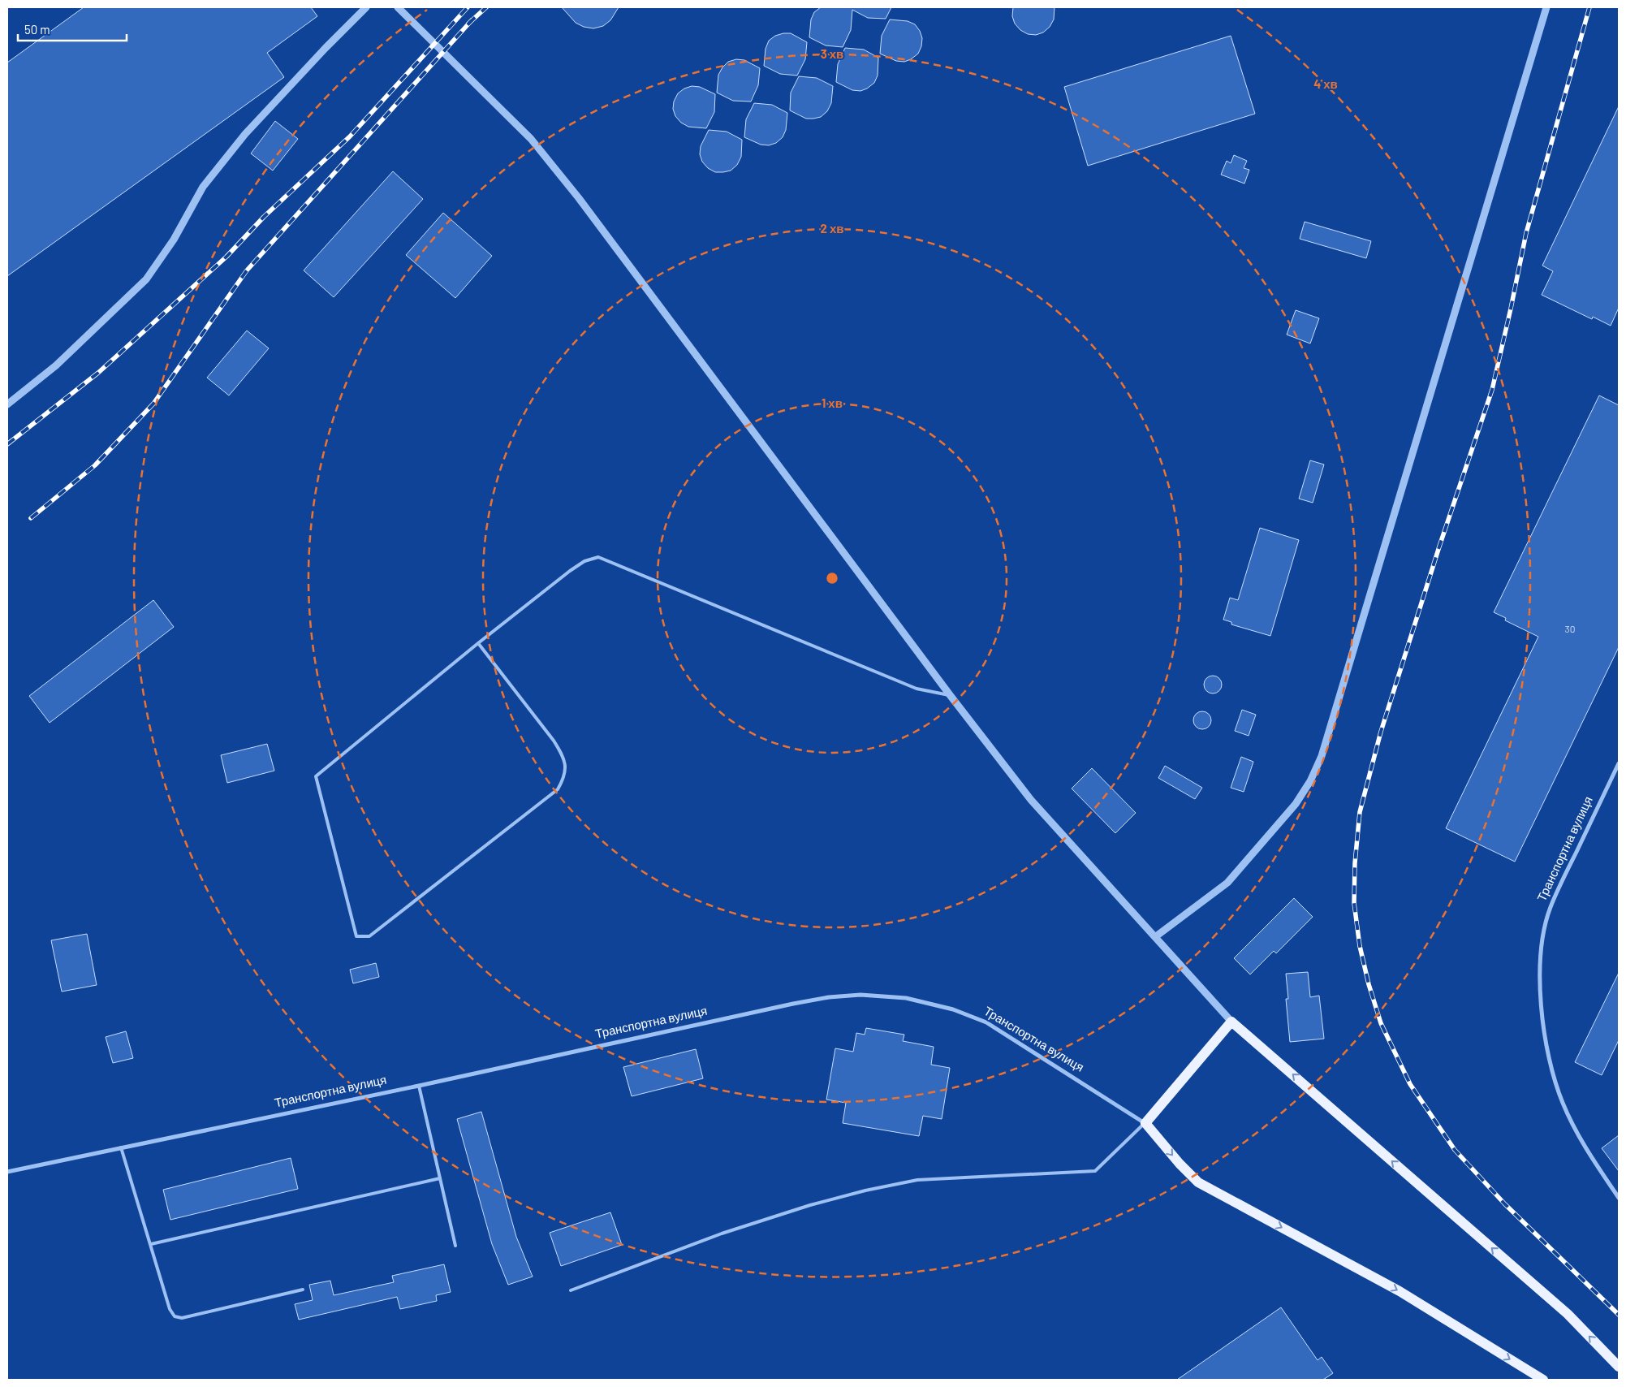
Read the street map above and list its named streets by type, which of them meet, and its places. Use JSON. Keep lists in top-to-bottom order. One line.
{"streets":{"street":["Транспортна вулиця"]},"house_numbers":["30"],"scale_bar":"50 m","rings":["3 хв","4 хв","2 хв","1 хв"]}
